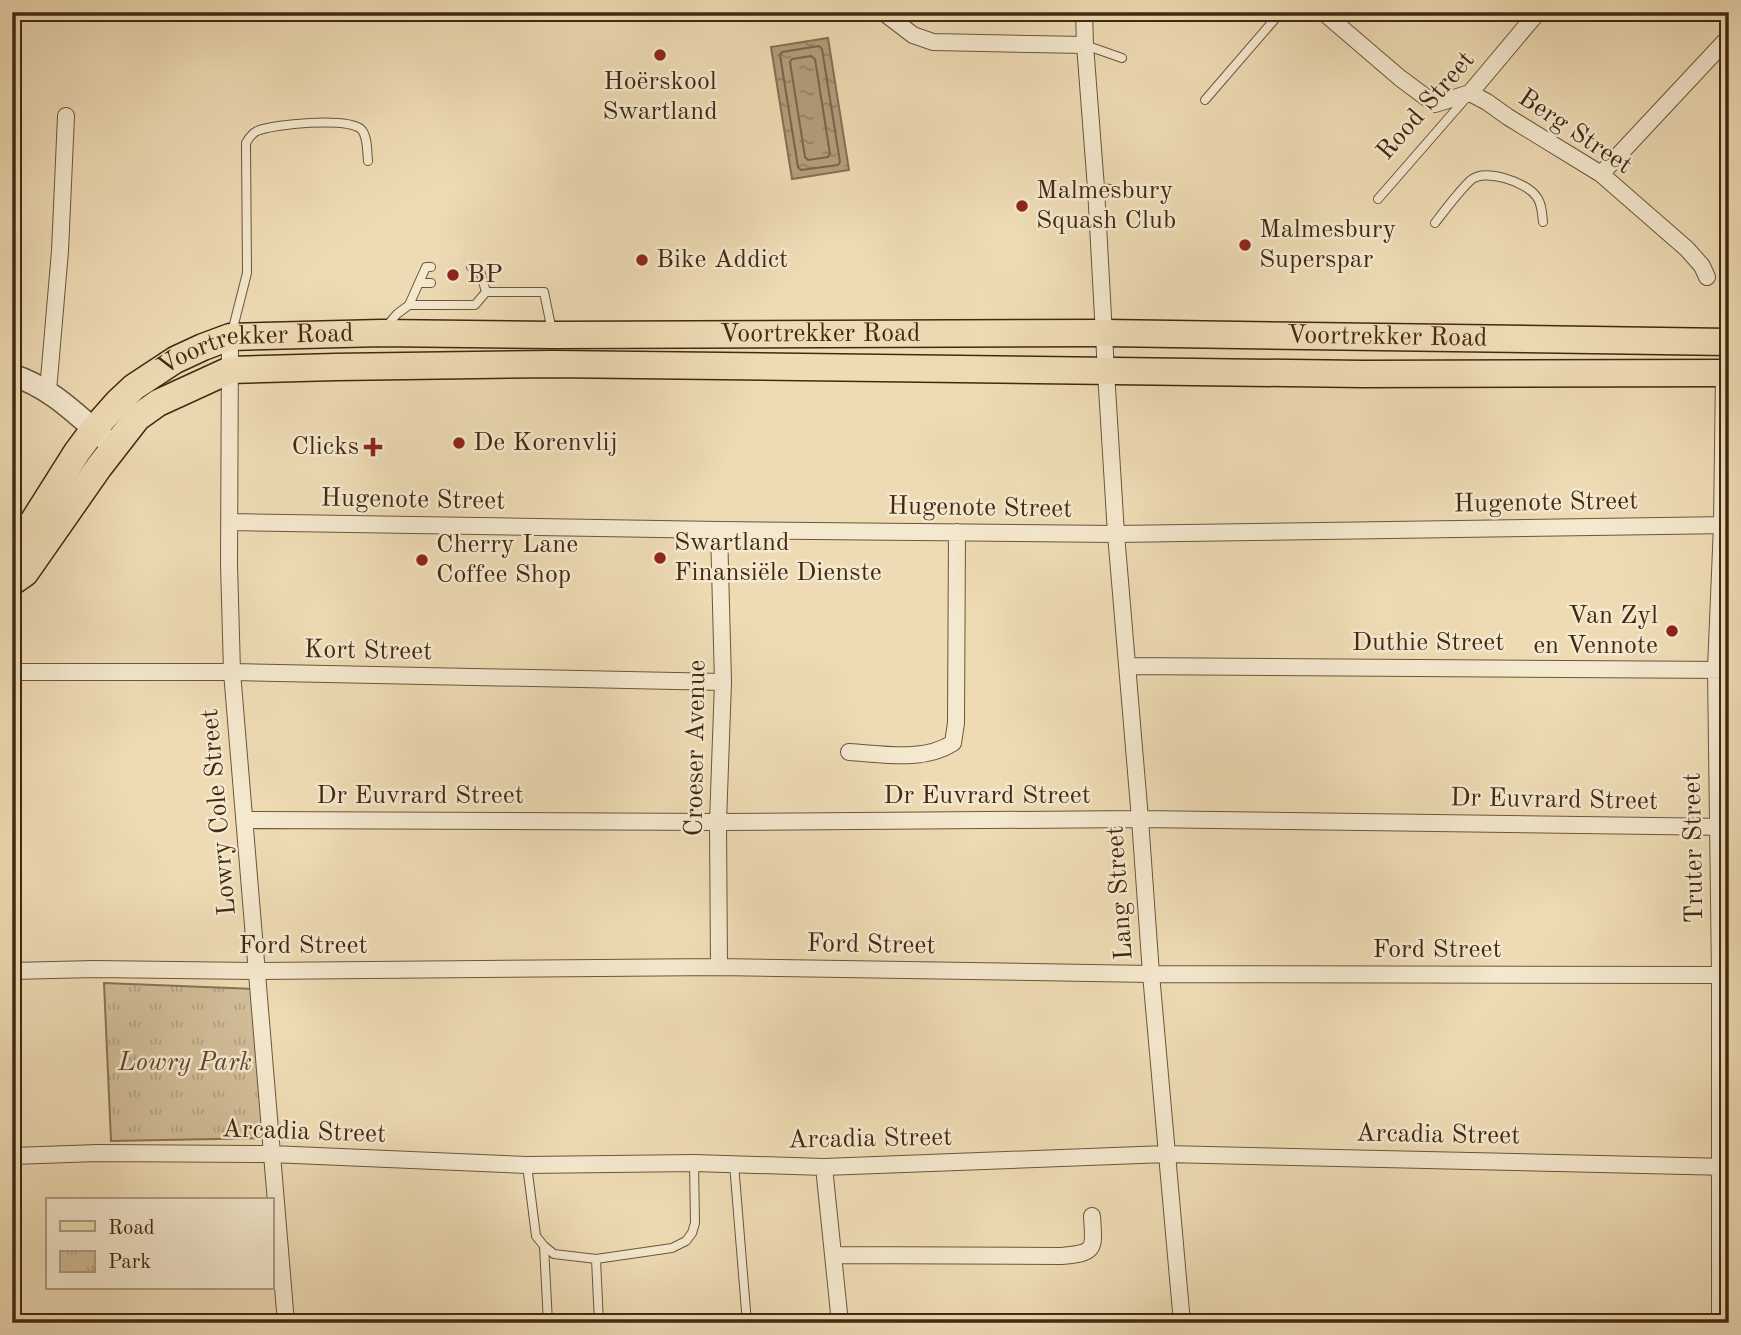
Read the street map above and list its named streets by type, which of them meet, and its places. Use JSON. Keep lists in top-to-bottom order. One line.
{"streets":{"main road":["Voortrekker Road"],"street":["Rood Street","Berg Street","Hugenote Street","Duthie Street","Kort Street","Croeser Avenue","Dr Euvrard Street","Lowry Cole Street","Truter Street","Lang Street","Ford Street","Arcadia Street"]},"crossings":[["Rood Street","Berg Street"],["Voortrekker Road","Lowry Cole Street"],["Voortrekker Road","Truter Street"],["Voortrekker Road","Lang Street"],["Hugenote Street","Croeser Avenue"],["Hugenote Street","Lowry Cole Street"],["Hugenote Street","Truter Street"],["Hugenote Street","Lang Street"],["Duthie Street","Truter Street"],["Duthie Street","Lang Street"],["Kort Street","Croeser Avenue"],["Kort Street","Lowry Cole Street"],["Croeser Avenue","Dr Euvrard Street"],["Croeser Avenue","Ford Street"],["Dr Euvrard Street","Lowry Cole Street"],["Dr Euvrard Street","Truter Street"],["Dr Euvrard Street","Lang Street"],["Lowry Cole Street","Ford Street"],["Lowry Cole Street","Arcadia Street"],["Truter Street","Ford Street"],["Truter Street","Arcadia Street"],["Lang Street","Ford Street"],["Lang Street","Arcadia Street"]],"parks":["Lowry Park"],"places":{"other":["Hoërskool Swartland","Malmesbury Squash Club","Malmesbury Superspar","Bike Addict","BP","De Korenvlij","Swartland Finansiële Dienste","Cherry Lane Coffee Shop","Van Zyl en Vennote"],"health":["Clicks"]},"legend":["Road","Park"]}
